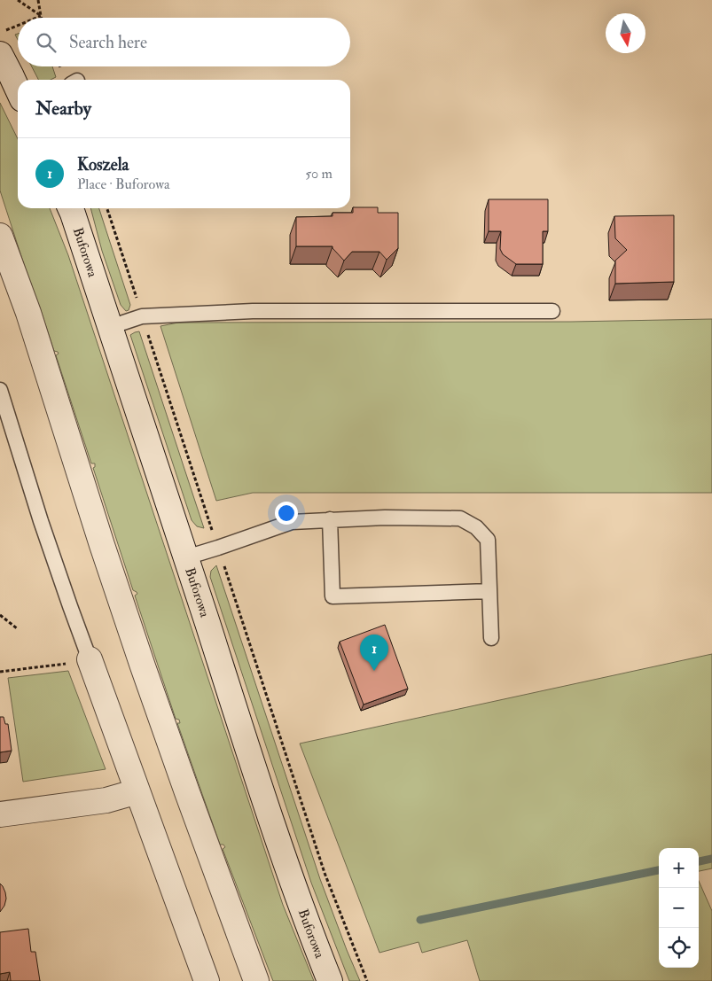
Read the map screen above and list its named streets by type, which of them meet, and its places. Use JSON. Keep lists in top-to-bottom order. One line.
{"streets":{"street":["Buforowa"]},"north":"bottom","page":{"search":"Search here","heading":"Nearby","list":[{"mark":"1","name":"Koszela","note":"Place · Buforowa","value":"50 m"}],"pins":"1","map_buttons":["+","−"]}}
